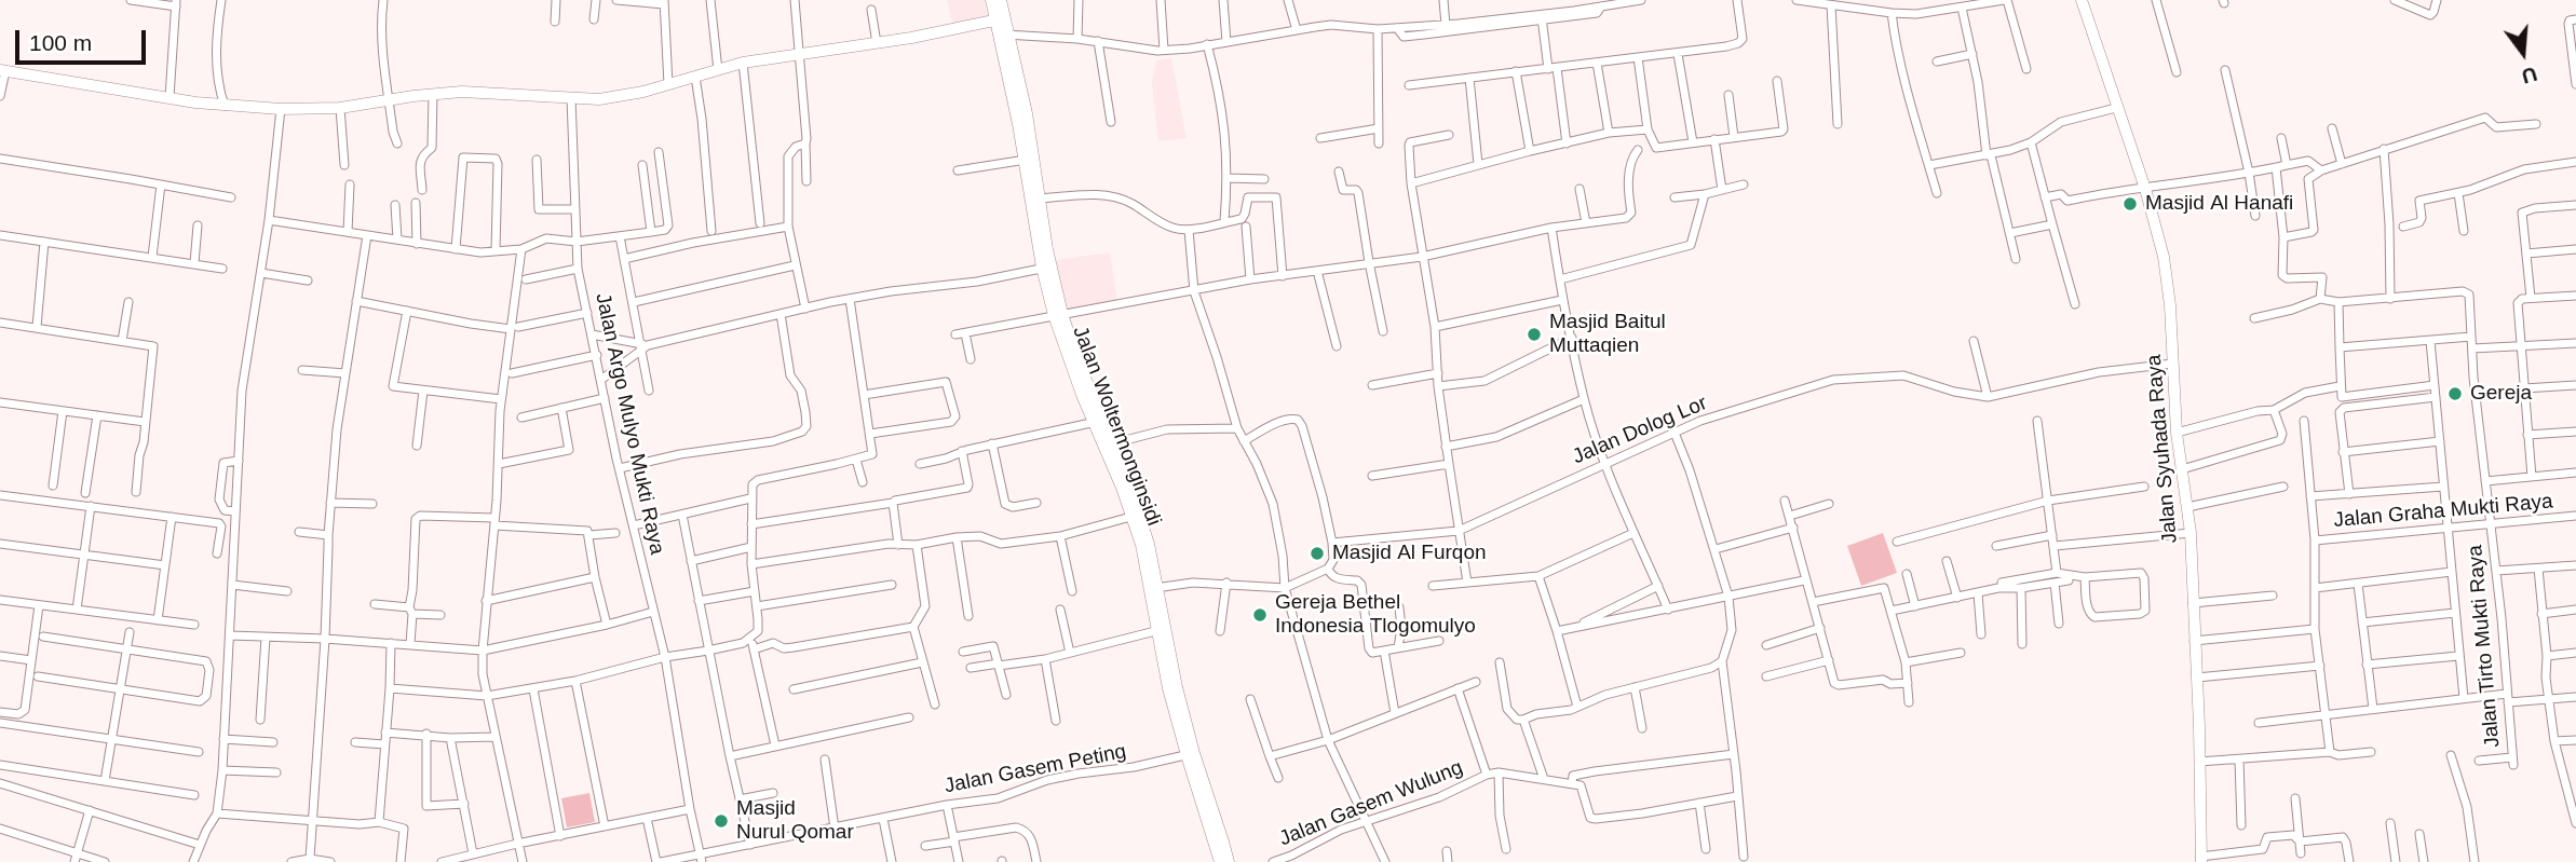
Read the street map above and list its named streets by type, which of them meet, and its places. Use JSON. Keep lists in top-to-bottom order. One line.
{"streets":{"street":["Jalan Argo Mulyo Mukti Raya","Jalan Woltermonginsidi","Jalan Dolog Lor","Jalan Syuhada Raya","Jalan Graha Mukti Raya","Jalan Tirto Mukti Raya","Jalan Gasem Peting","Jalan Gasem Wulung"]},"crossings":[["Jalan Argo Mulyo Mukti Raya","Jalan Gasem Peting"],["Jalan Woltermonginsidi","Jalan Gasem Peting"],["Jalan Dolog Lor","Jalan Syuhada Raya"],["Jalan Graha Mukti Raya","Jalan Tirto Mukti Raya"]],"places":["Masjid Al Hanafi","Masjid Baitul Muttaqien","Gereja","Masjid Al Furqon","Gereja Bethel Indonesia Tlogomulyo","Masjid Nurul Qomar"],"scale_bar":"100 m","north":"bottom"}
